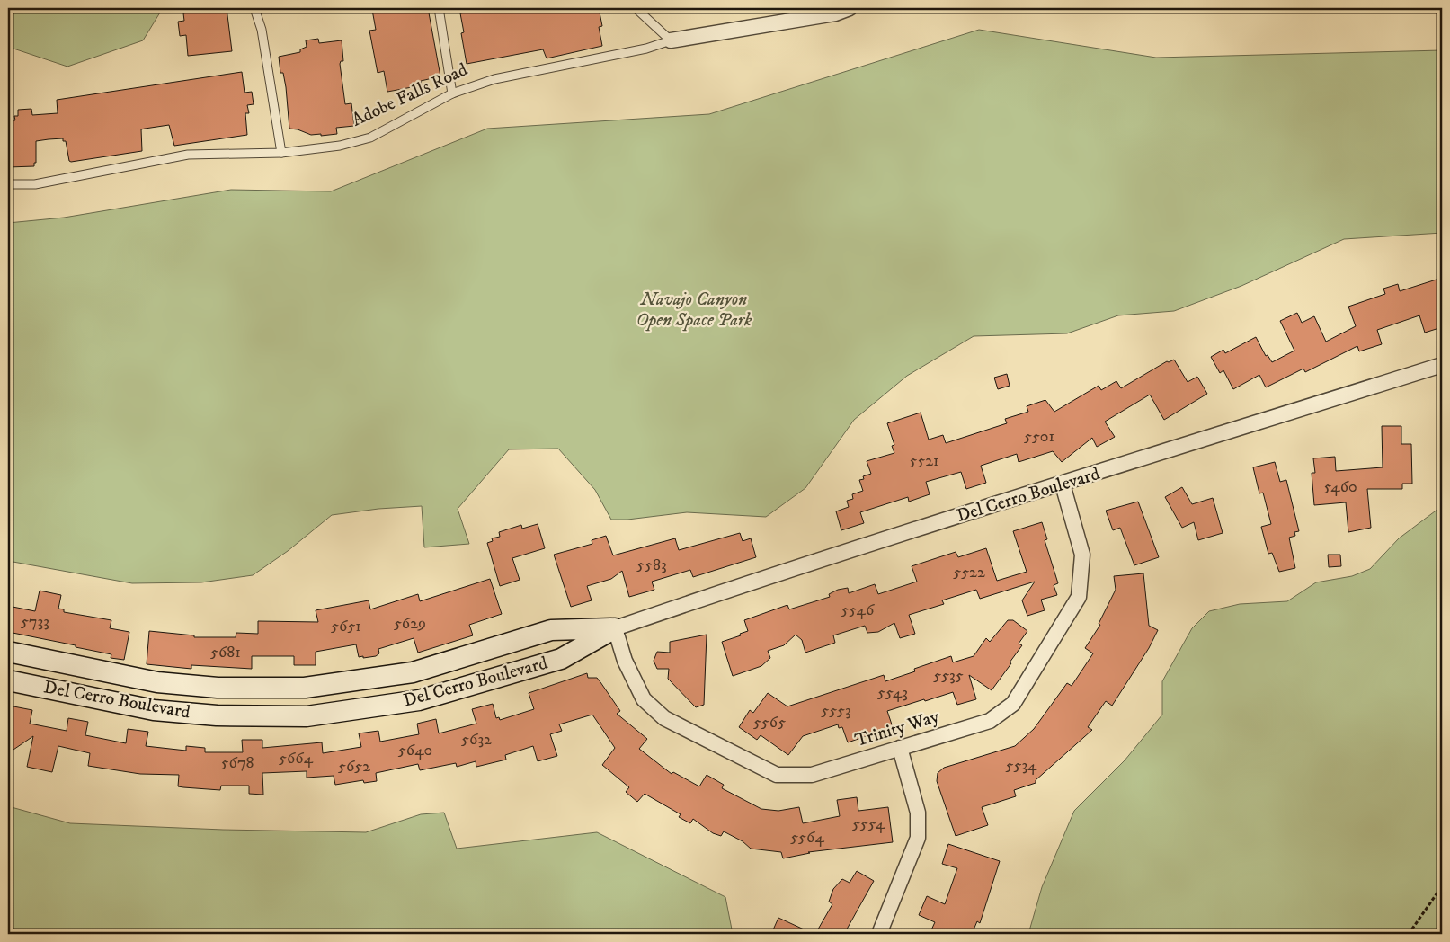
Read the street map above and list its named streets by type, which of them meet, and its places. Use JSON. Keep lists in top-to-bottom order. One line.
{"streets":{"street":["Adobe Falls Road","Del Cerro Boulevard","Trinity Way"]},"crossings":[["Del Cerro Boulevard","Trinity Way"]],"parks":["Navajo Canyon Open Space Park"],"house_numbers":["5501","5521","5460","5583","5522","5546","5733","5629","5651","5681","5535","5543","5553","5565","5632","5640","5664","5678","5534","5652","5554","5564"]}
